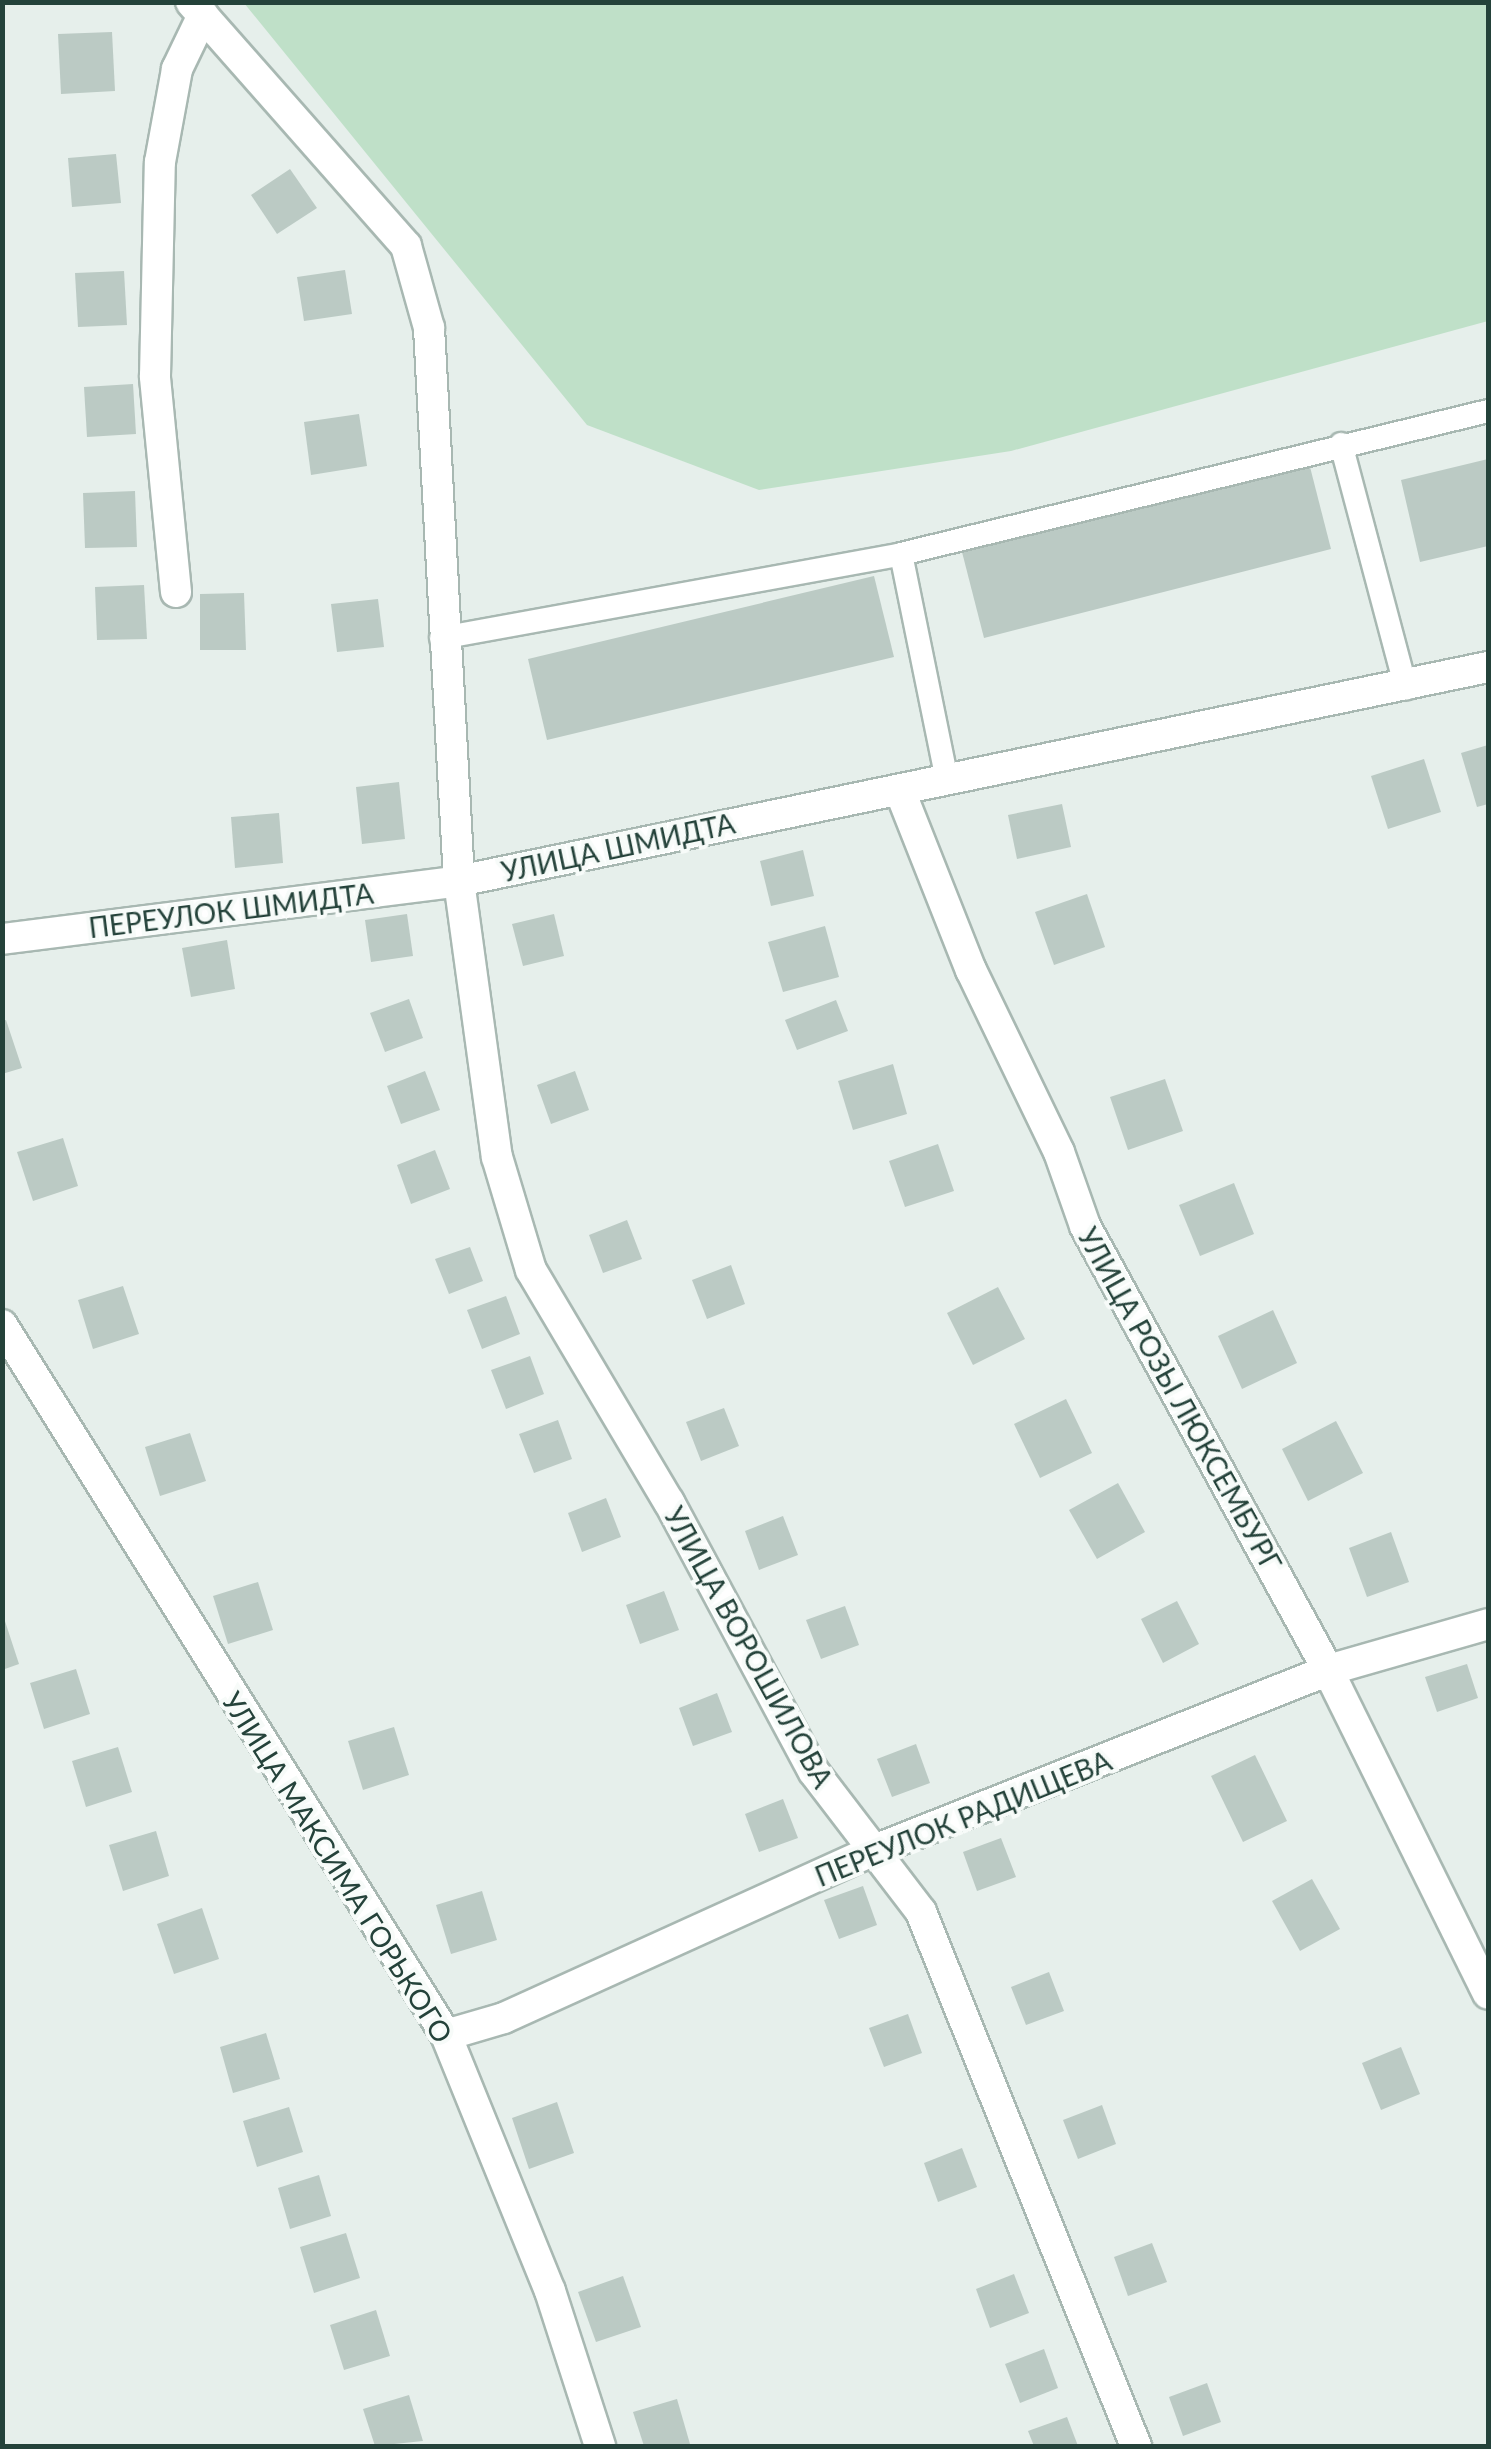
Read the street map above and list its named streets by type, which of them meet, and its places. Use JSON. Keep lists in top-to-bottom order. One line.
{"streets":{"street":["УЛИЦА ШМИДТА","ПЕРЕУЛОК ШМИДТА","УЛИЦА РОЗЫ ЛЮКСЕМБУРГ","УЛИЦА ВОРОШИЛОВА","ПЕРЕУЛОК РАДИЩЕВА","УЛИЦА МАКСИМА ГОРЬКОГО"]},"crossings":[["УЛИЦА ШМИДТА","ПЕРЕУЛОК ШМИДТА"],["УЛИЦА ШМИДТА","УЛИЦА РОЗЫ ЛЮКСЕМБУРГ"],["УЛИЦА ШМИДТА","УЛИЦА ВОРОШИЛОВА"],["ПЕРЕУЛОК ШМИДТА","УЛИЦА ВОРОШИЛОВА"],["УЛИЦА РОЗЫ ЛЮКСЕМБУРГ","ПЕРЕУЛОК РАДИЩЕВА"],["УЛИЦА ВОРОШИЛОВА","ПЕРЕУЛОК РАДИЩЕВА"],["ПЕРЕУЛОК РАДИЩЕВА","УЛИЦА МАКСИМА ГОРЬКОГО"]]}
